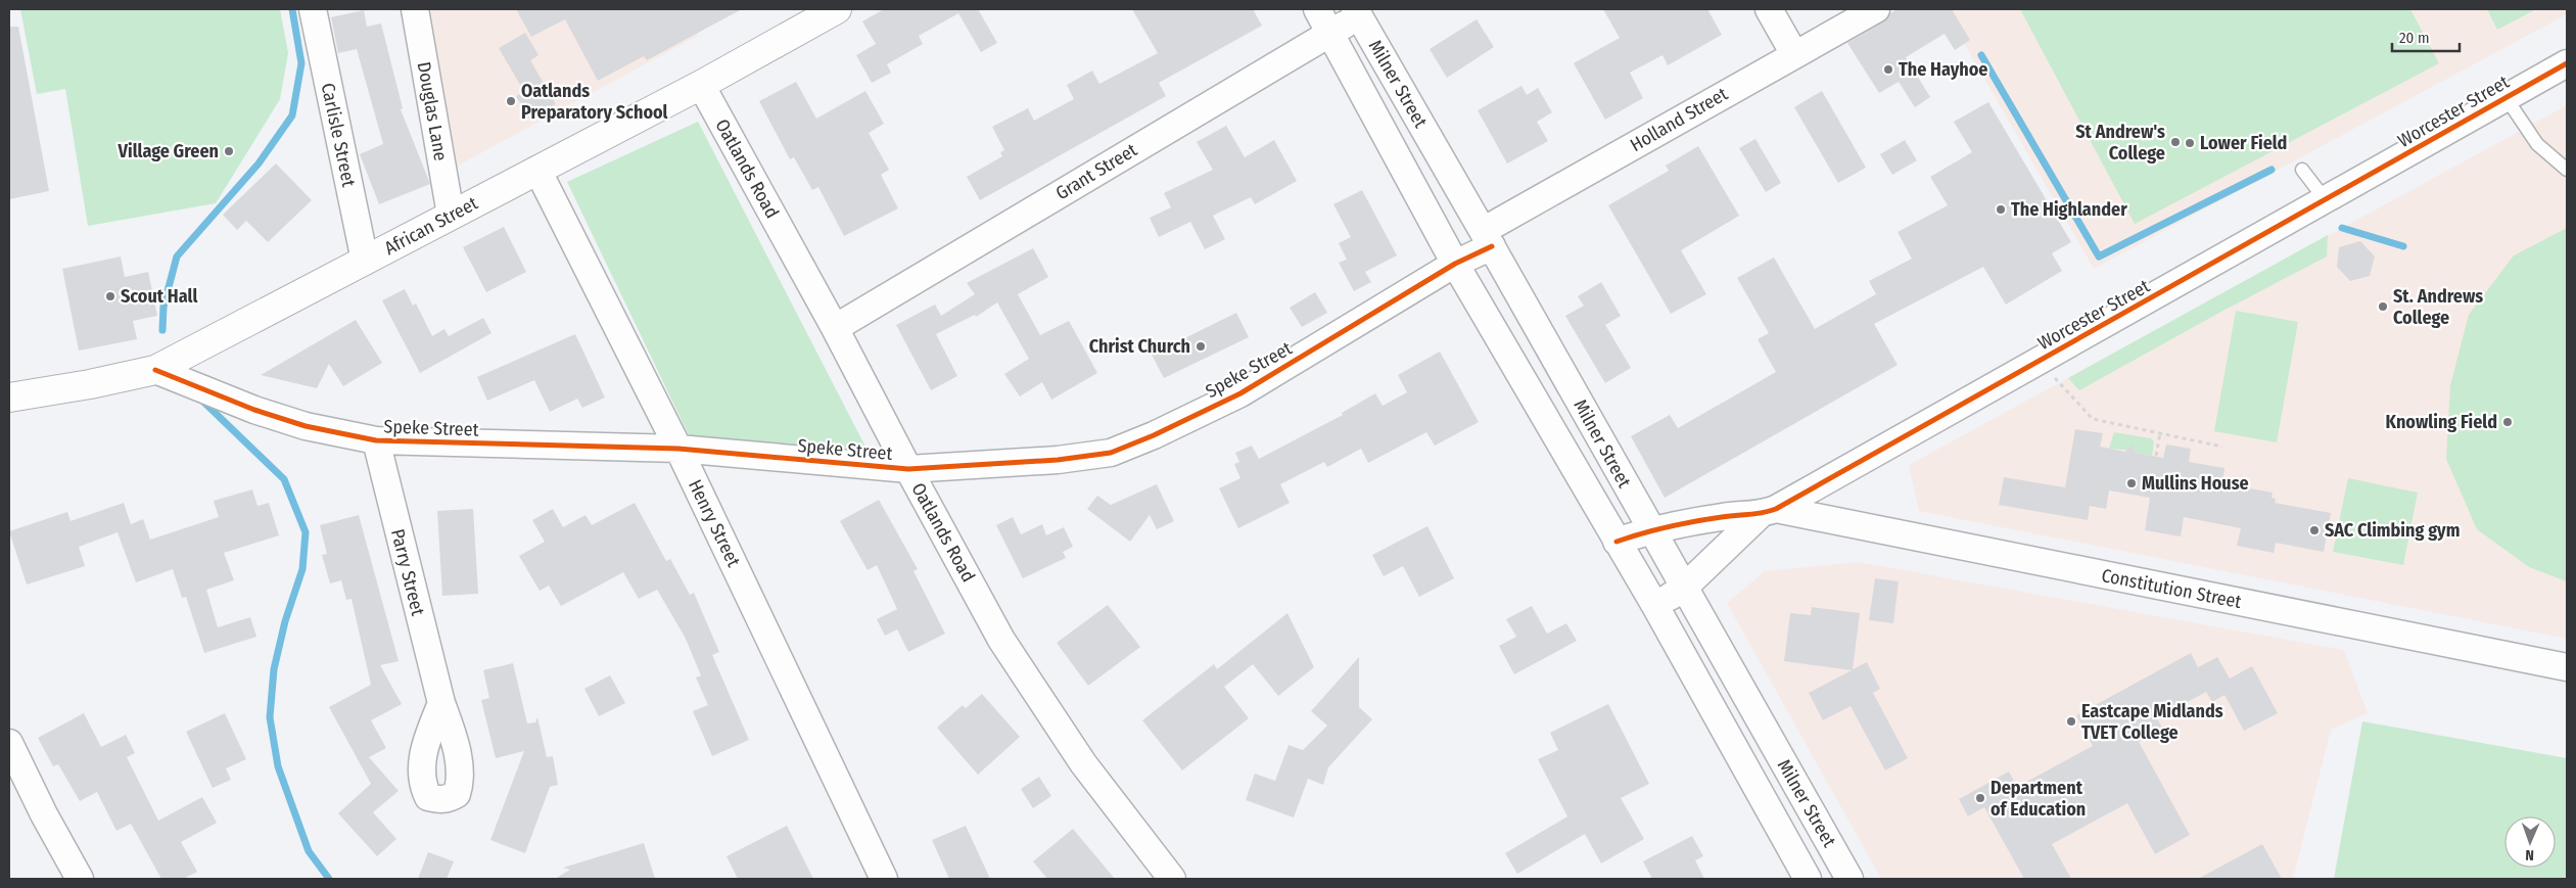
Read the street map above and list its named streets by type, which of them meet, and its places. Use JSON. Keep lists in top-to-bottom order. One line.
{"streets":{"street":["Milner Street","Douglas Lane","Worcester Street","Holland Street","Carlisle Street","Oatlands Road","Grant Street","African Street","Speke Street","Henry Street","Parry Street","Constitution Street"]},"crossings":[["Milner Street","Worcester Street"],["Milner Street","Holland Street"],["Milner Street","Grant Street"],["Milner Street","Speke Street"],["Douglas Lane","African Street"],["Worcester Street","Constitution Street"],["Holland Street","Speke Street"],["Carlisle Street","African Street"],["Oatlands Road","Grant Street"],["Oatlands Road","African Street"],["Oatlands Road","Speke Street"],["African Street","Speke Street"],["African Street","Henry Street"],["Speke Street","Henry Street"],["Speke Street","Parry Street"]],"places":["The Hayhoe","Oatlands Preparatory School","St Andrew's College","Lower Field","Village Green","The Highlander","Scout Hall","St. Andrews College","Christ Church","Knowling Field","Mullins House","SAC Climbing gym","Eastcape Midlands TVET College","Department of Education"],"scale_bar":"20 m","north":"bottom"}
